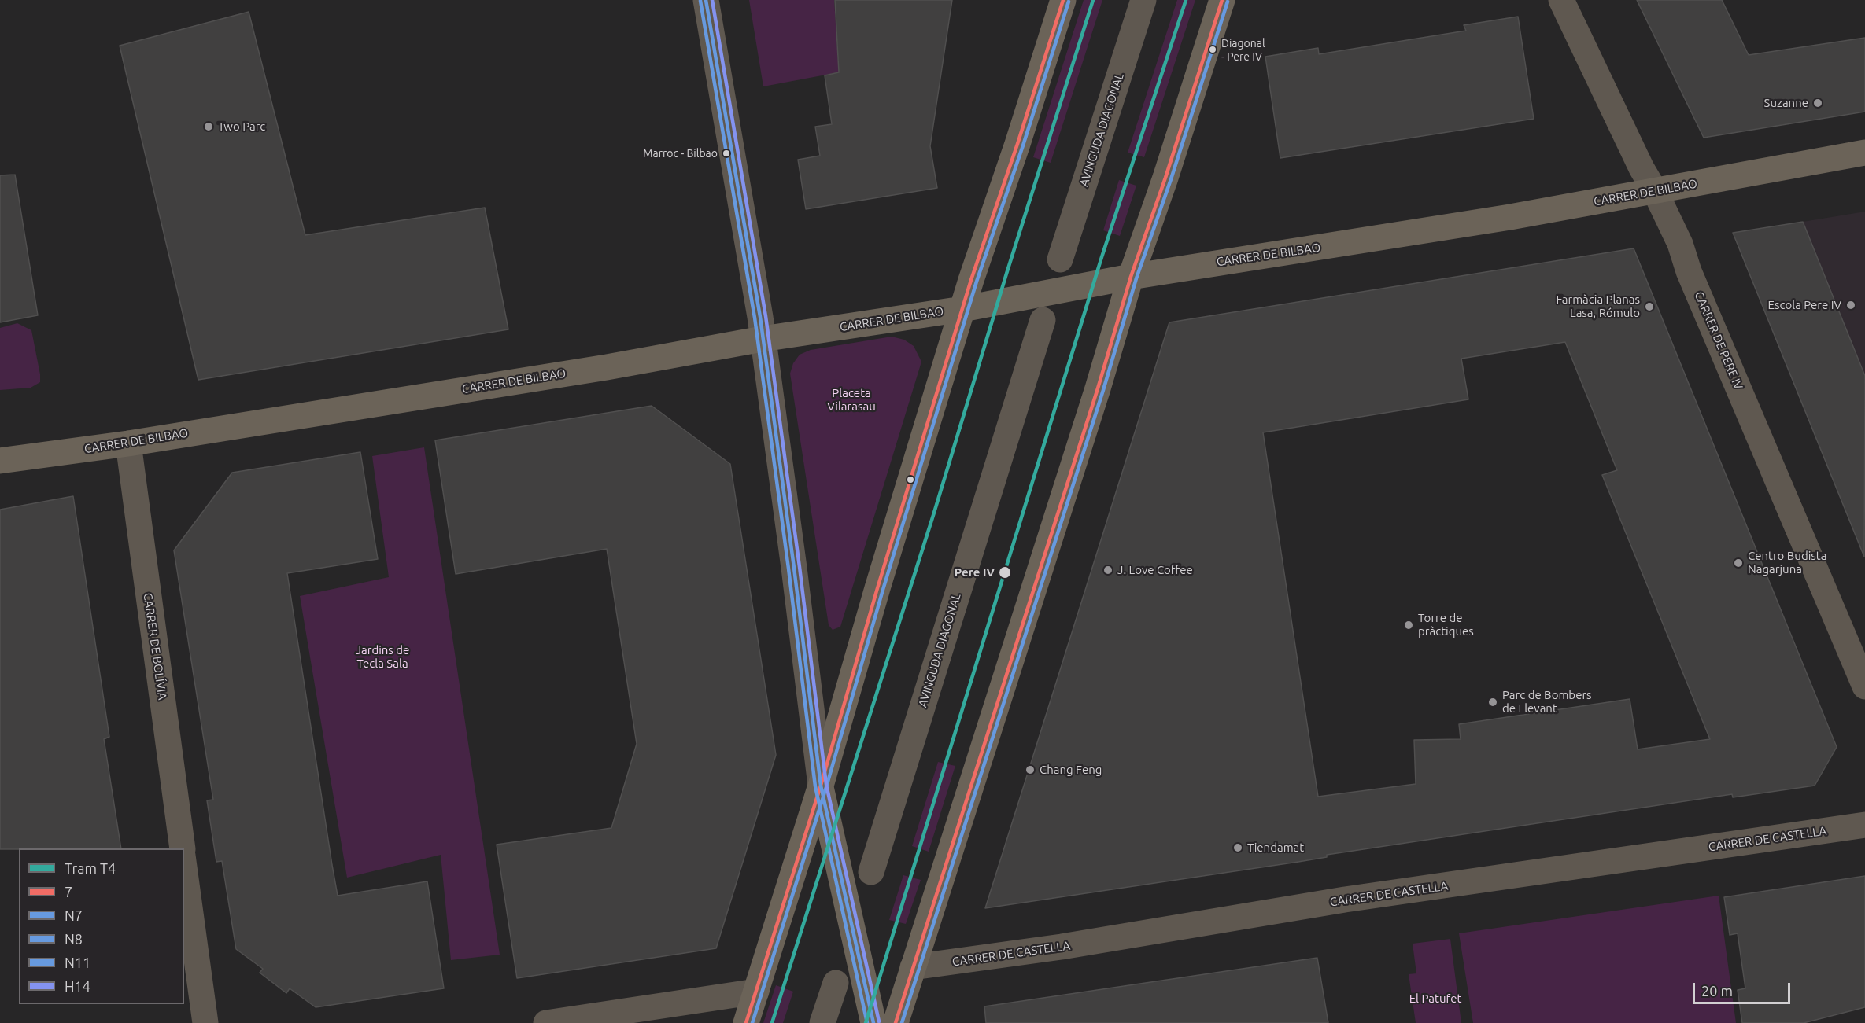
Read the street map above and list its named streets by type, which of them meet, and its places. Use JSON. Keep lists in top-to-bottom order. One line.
{"streets":{"street":["AVINGUDA DIAGONAL","CARRER DE BILBAO","CARRER DE PERE IV","CARRER DE BOLÍVIA","CARRER DE CASTELLA"]},"crossings":[["CARRER DE BILBAO","CARRER DE PERE IV"],["CARRER DE BILBAO","CARRER DE BOLÍVIA"]],"parks":["Placeta Vilarasau","Jardins de Tecla Sala","El Patufet"],"places":["Diagonal - Pere IV","Suzanne","Two Parc","Marroc - Bilbao","Escola Pere IV","Farmàcia Planas Lasa, Rómulo","Centro Budista Nagarjuna","J. Love Coffee","Pere IV","Torre de pràctiques","Parc de Bombers de Llevant","Chang Feng","Tiendamat"],"lines":["tram line T4","transit line 7","transit line N8","transit line H14","transit line N11","transit line N7"],"legend":["Tram T4","7","N7","N8","N11","H14"],"scale_bar":"20 m"}
